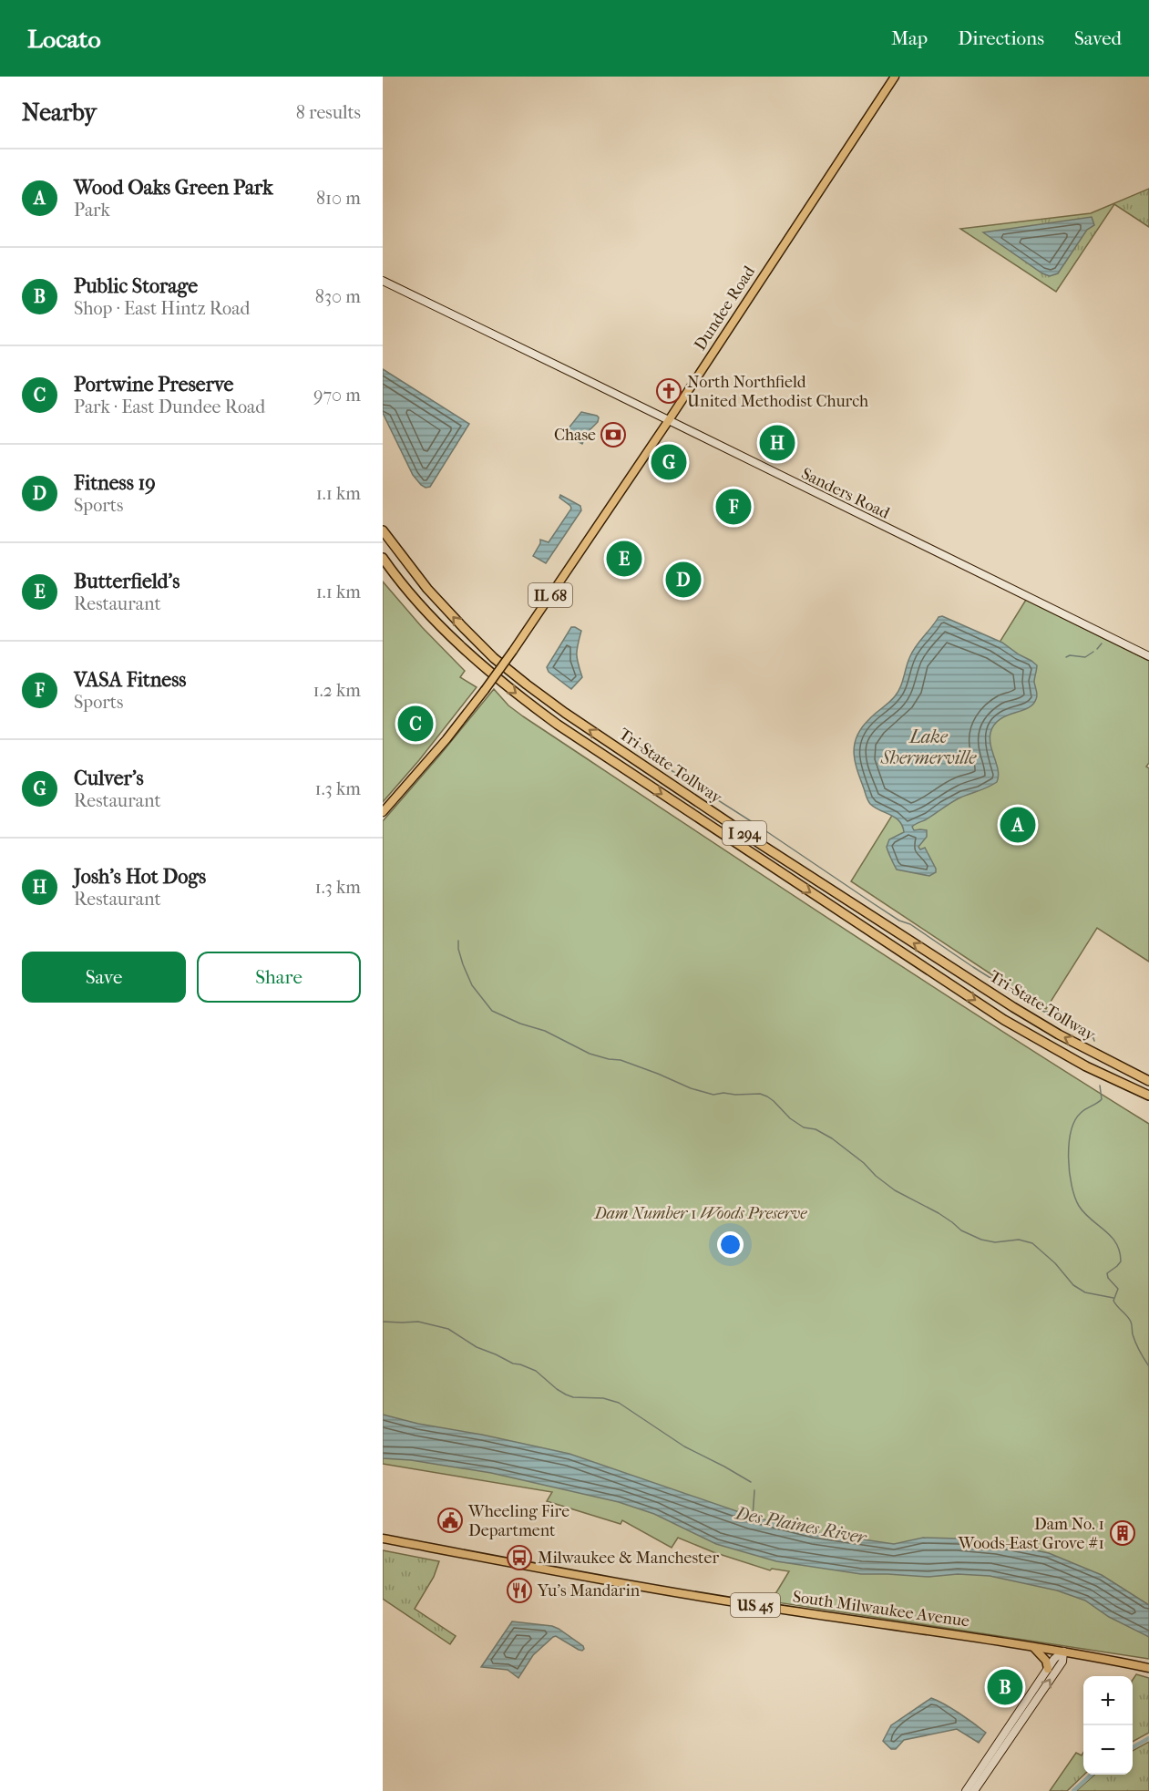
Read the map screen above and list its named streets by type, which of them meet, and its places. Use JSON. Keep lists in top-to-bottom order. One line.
{"streets":{"highway":["Tri-State Tollway","I 294"],"main road":["Dundee Road","Sanders Road","IL 68","US 45","South Milwaukee Avenue"]},"crossings":[["Dundee Road","Sanders Road"]],"water":["Lake Shermerville","Des Plaines River"],"parks":["Dam Number 1 Woods Preserve"],"places":{"church":["North Northfield United Methodist Church"],"bank":["Chase"],"public building":["Wheeling Fire Department"],"building":["Dam No. 1 Woods-East Grove #1"],"bus stop":["Milwaukee & Manchester"],"restaurant":["Yu's Mandarin"]},"page":{"header":"Locato","nav":["Map","Directions","Saved"],"heading":["Nearby","8 results"],"list":[{"mark":"A","name":"Wood Oaks Green Park","note":"Park","value":"810 m"},{"mark":"B","name":"Public Storage","note":"Shop · East Hintz Road","value":"830 m"},{"mark":"C","name":"Portwine Preserve","note":"Park · East Dundee Road","value":"970 m"},{"mark":"D","name":"Fitness 19","note":"Sports","value":"1.1 km"},{"mark":"E","name":"Butterfield's","note":"Restaurant","value":"1.1 km"},{"mark":"F","name":"VASA Fitness","note":"Sports","value":"1.2 km"},{"mark":"G","name":"Culver's","note":"Restaurant","value":"1.3 km"},{"mark":"H","name":"Josh's Hot Dogs","note":"Restaurant","value":"1.3 km"}],"pins":["H","G","F","E","D","C","A","B"],"buttons":["Save","Share"],"map_buttons":["+","−"]}}
